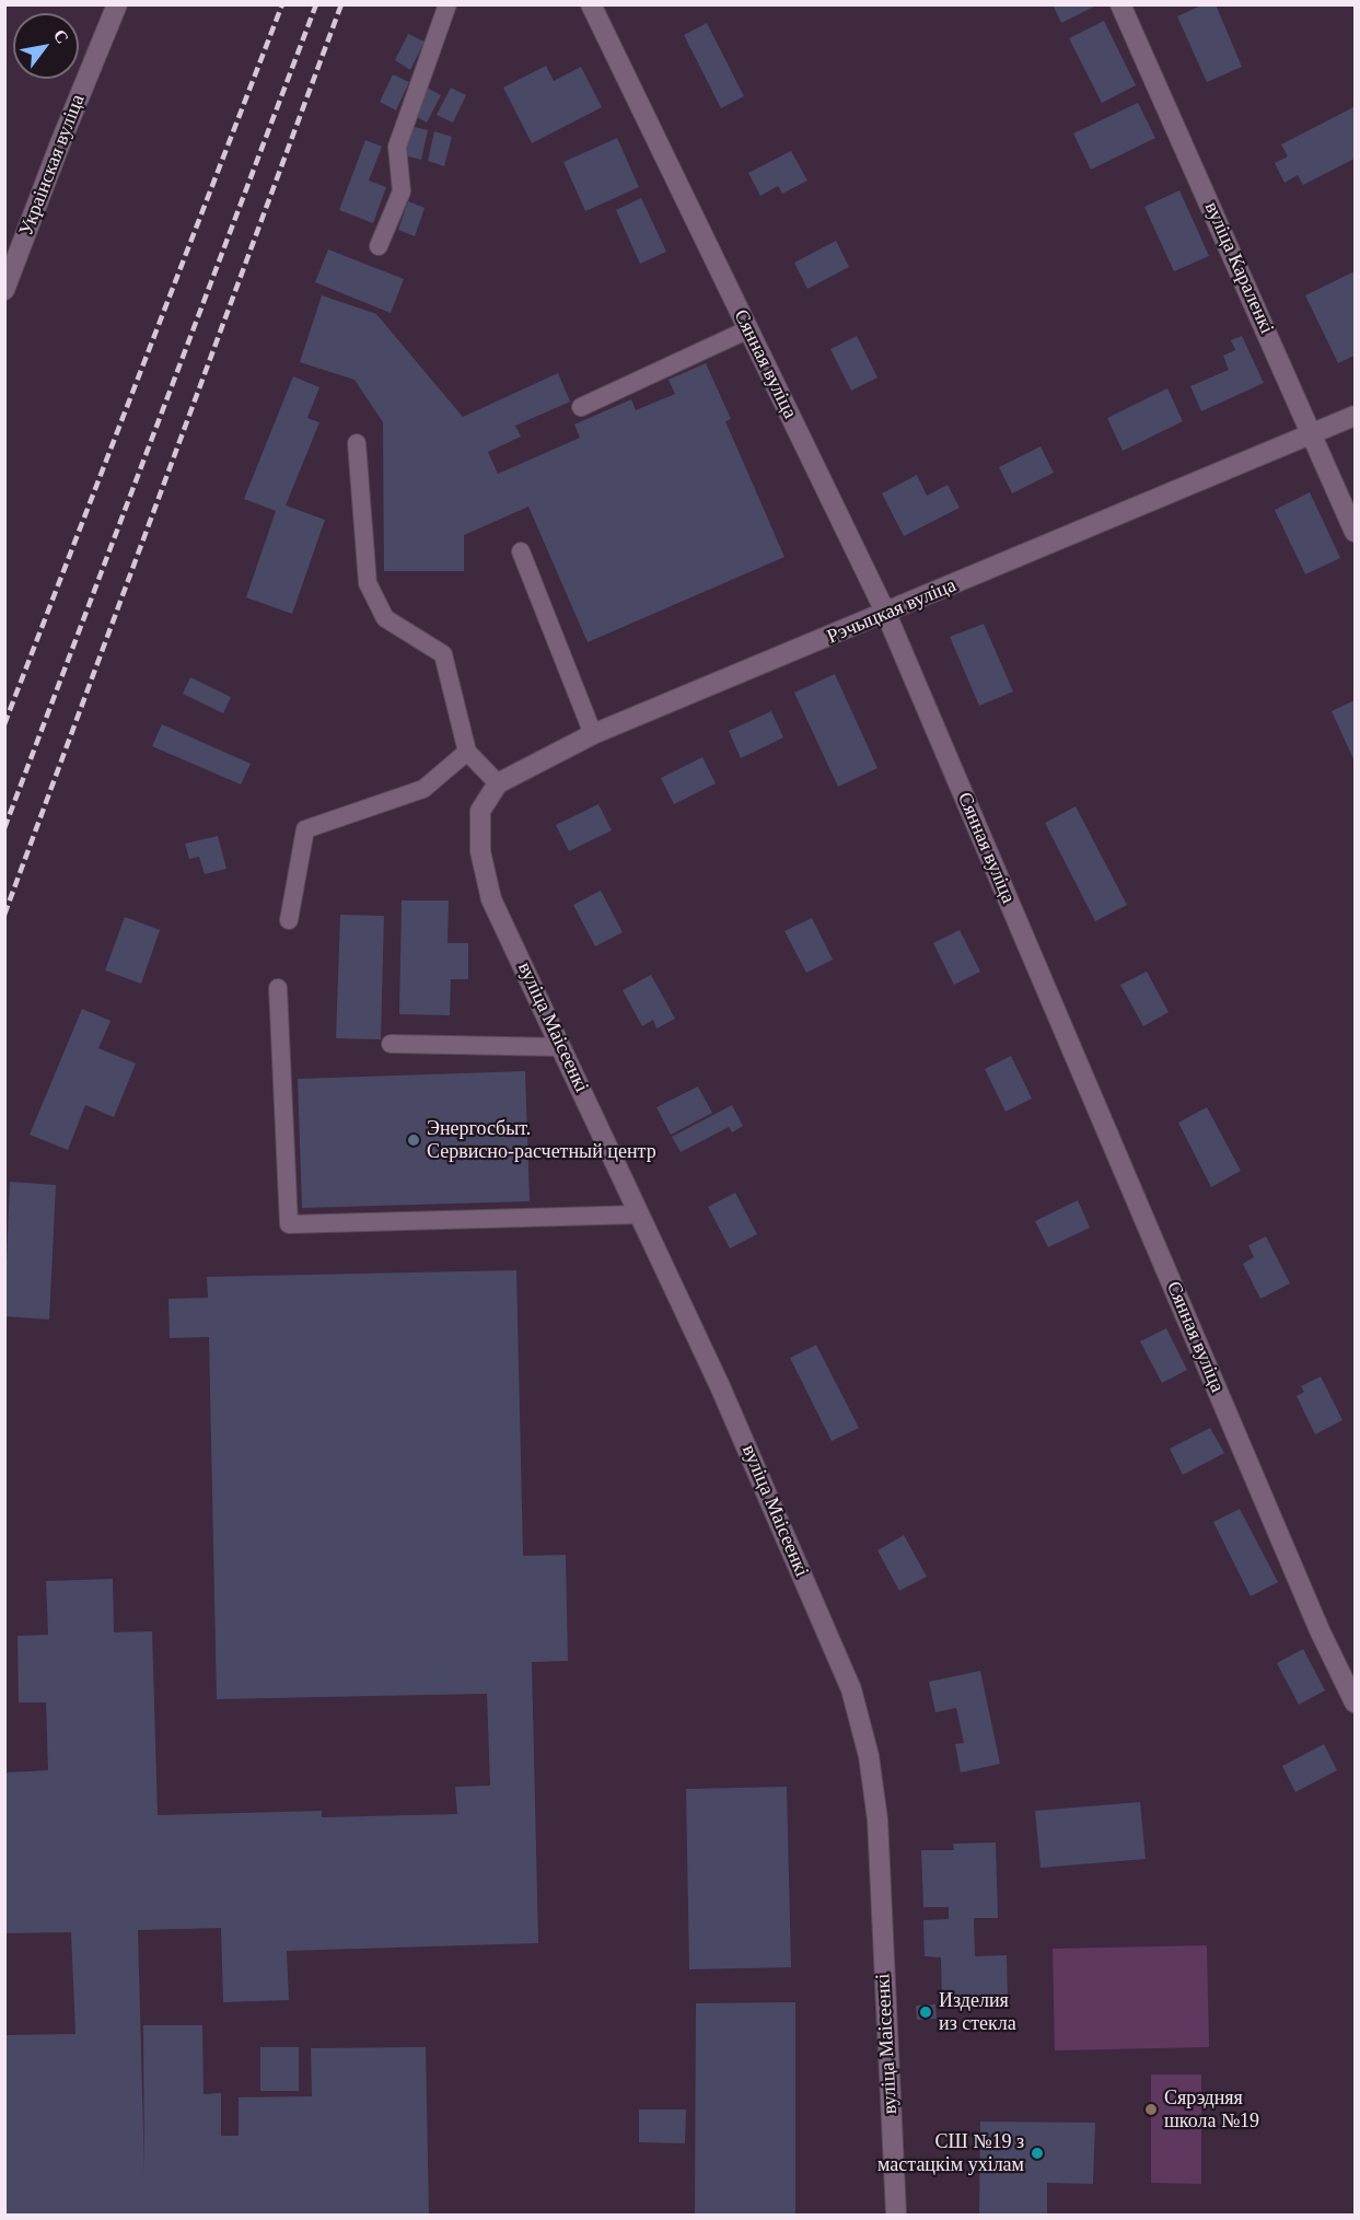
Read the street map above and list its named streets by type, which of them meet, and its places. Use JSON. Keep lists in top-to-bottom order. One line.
{"streets":{"street":["Украінская вуліца","вуліца Караленкі","Сянная вуліца","Рэчыцкая вуліца","вуліца Маісеенкі"]},"crossings":[["вуліца Караленкі","Рэчыцкая вуліца"],["Сянная вуліца","Рэчыцкая вуліца"],["Рэчыцкая вуліца","вуліца Маісеенкі"]],"places":["Энергосбыт. Сервисно-расчетный центр","Изделия из стекла","Сярэдняя школа №19","СШ №19 з мастацкім ухілам"],"north":"top right"}
